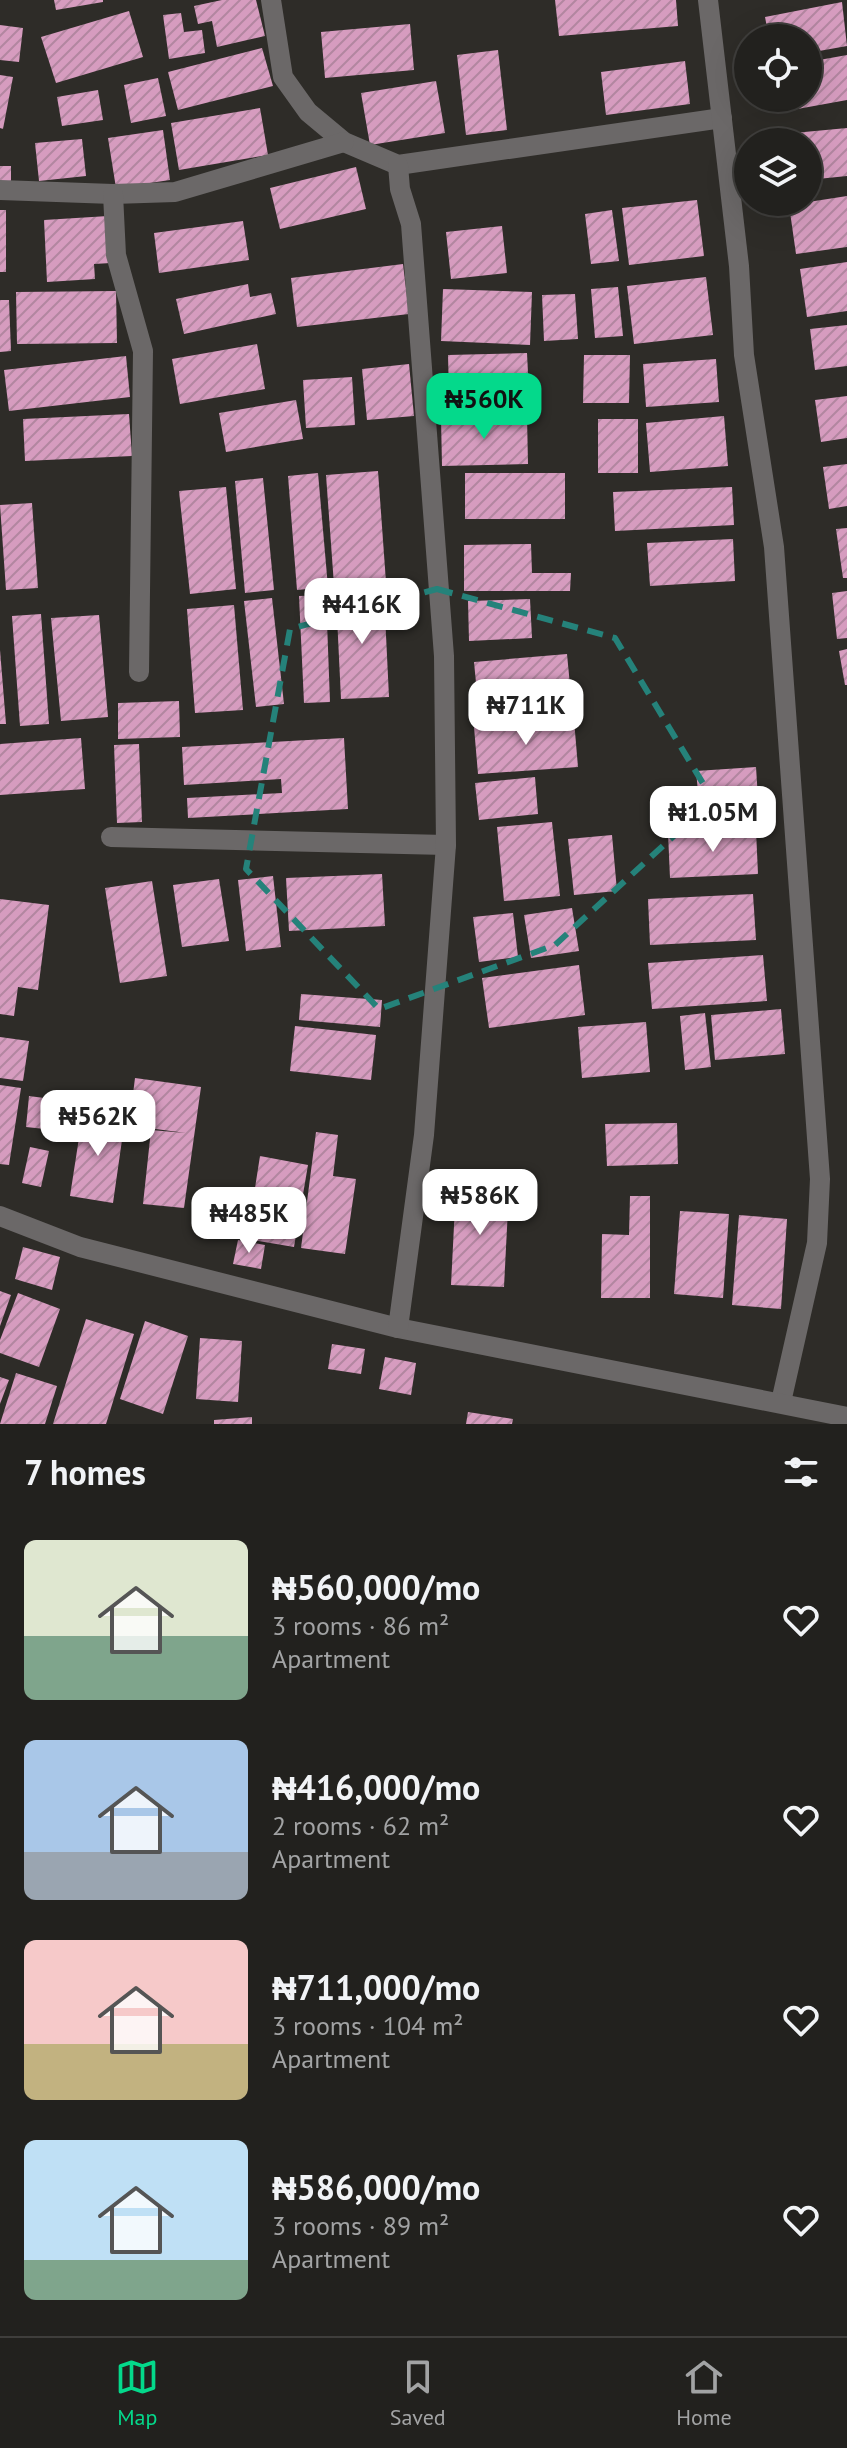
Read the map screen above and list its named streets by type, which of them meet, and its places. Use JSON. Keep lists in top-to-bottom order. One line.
{"page":{"price":["₦560K","₦416K","₦711K","₦1.05M","₦562K","₦586K","₦485K"],"heading":"7 homes","list":[{"name":"₦560,000/mo","note":"3 rooms · 86 m² · Apartment"},{"name":"₦416,000/mo","note":"2 rooms · 62 m² · Apartment"},{"name":"₦711,000/mo","note":"3 rooms · 104 m² · Apartment"},{"name":"₦586,000/mo","note":"3 rooms · 89 m² · Apartment"}],"tabs":["Map","Saved","Home"]}}
